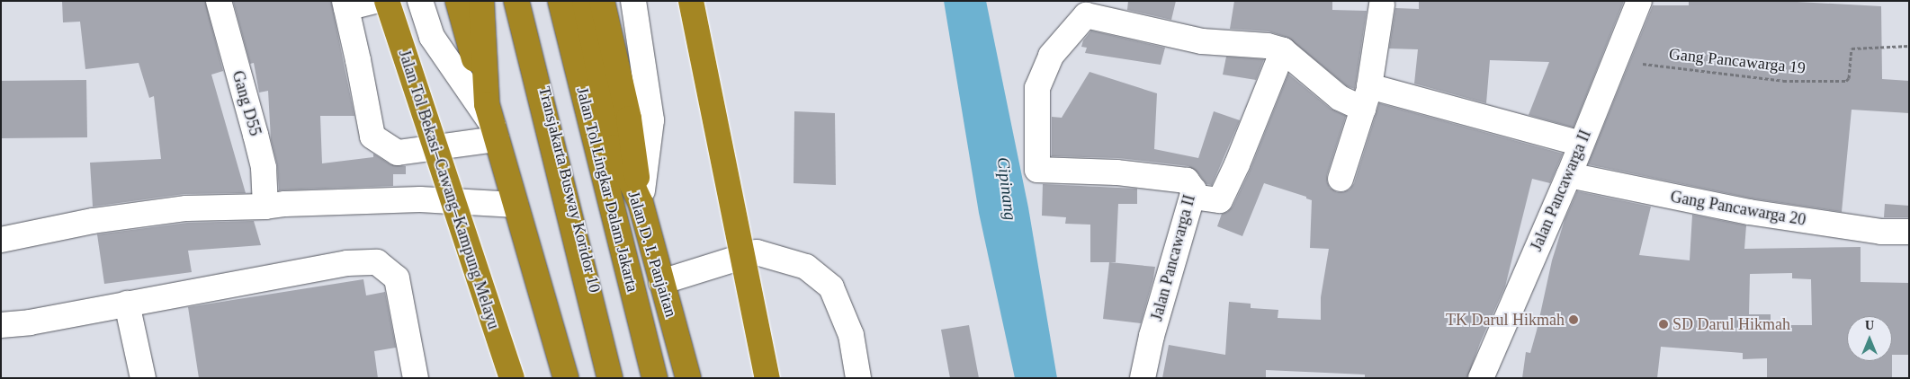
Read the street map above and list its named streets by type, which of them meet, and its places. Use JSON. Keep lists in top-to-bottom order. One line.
{"streets":{"highway":["Jalan Tol Bekasi–Cawang–Kampung Melayu","Jalan Tol Lingkar Dalam Jakarta","Jalan D. I. Panjaitan"],"street":["Gang D55","Transjakarta Busway Koridor 10","Jalan Pancawarga II","Gang Pancawarga 20"],"path":["Gang Pancawarga 19"]},"crossings":[["Gang Pancawarga 19","Jalan Pancawarga II"],["Jalan Pancawarga II","Gang Pancawarga 20"]],"water":["Cipinang"],"places":["TK Darul Hikmah","SD Darul Hikmah"],"north":"top"}
